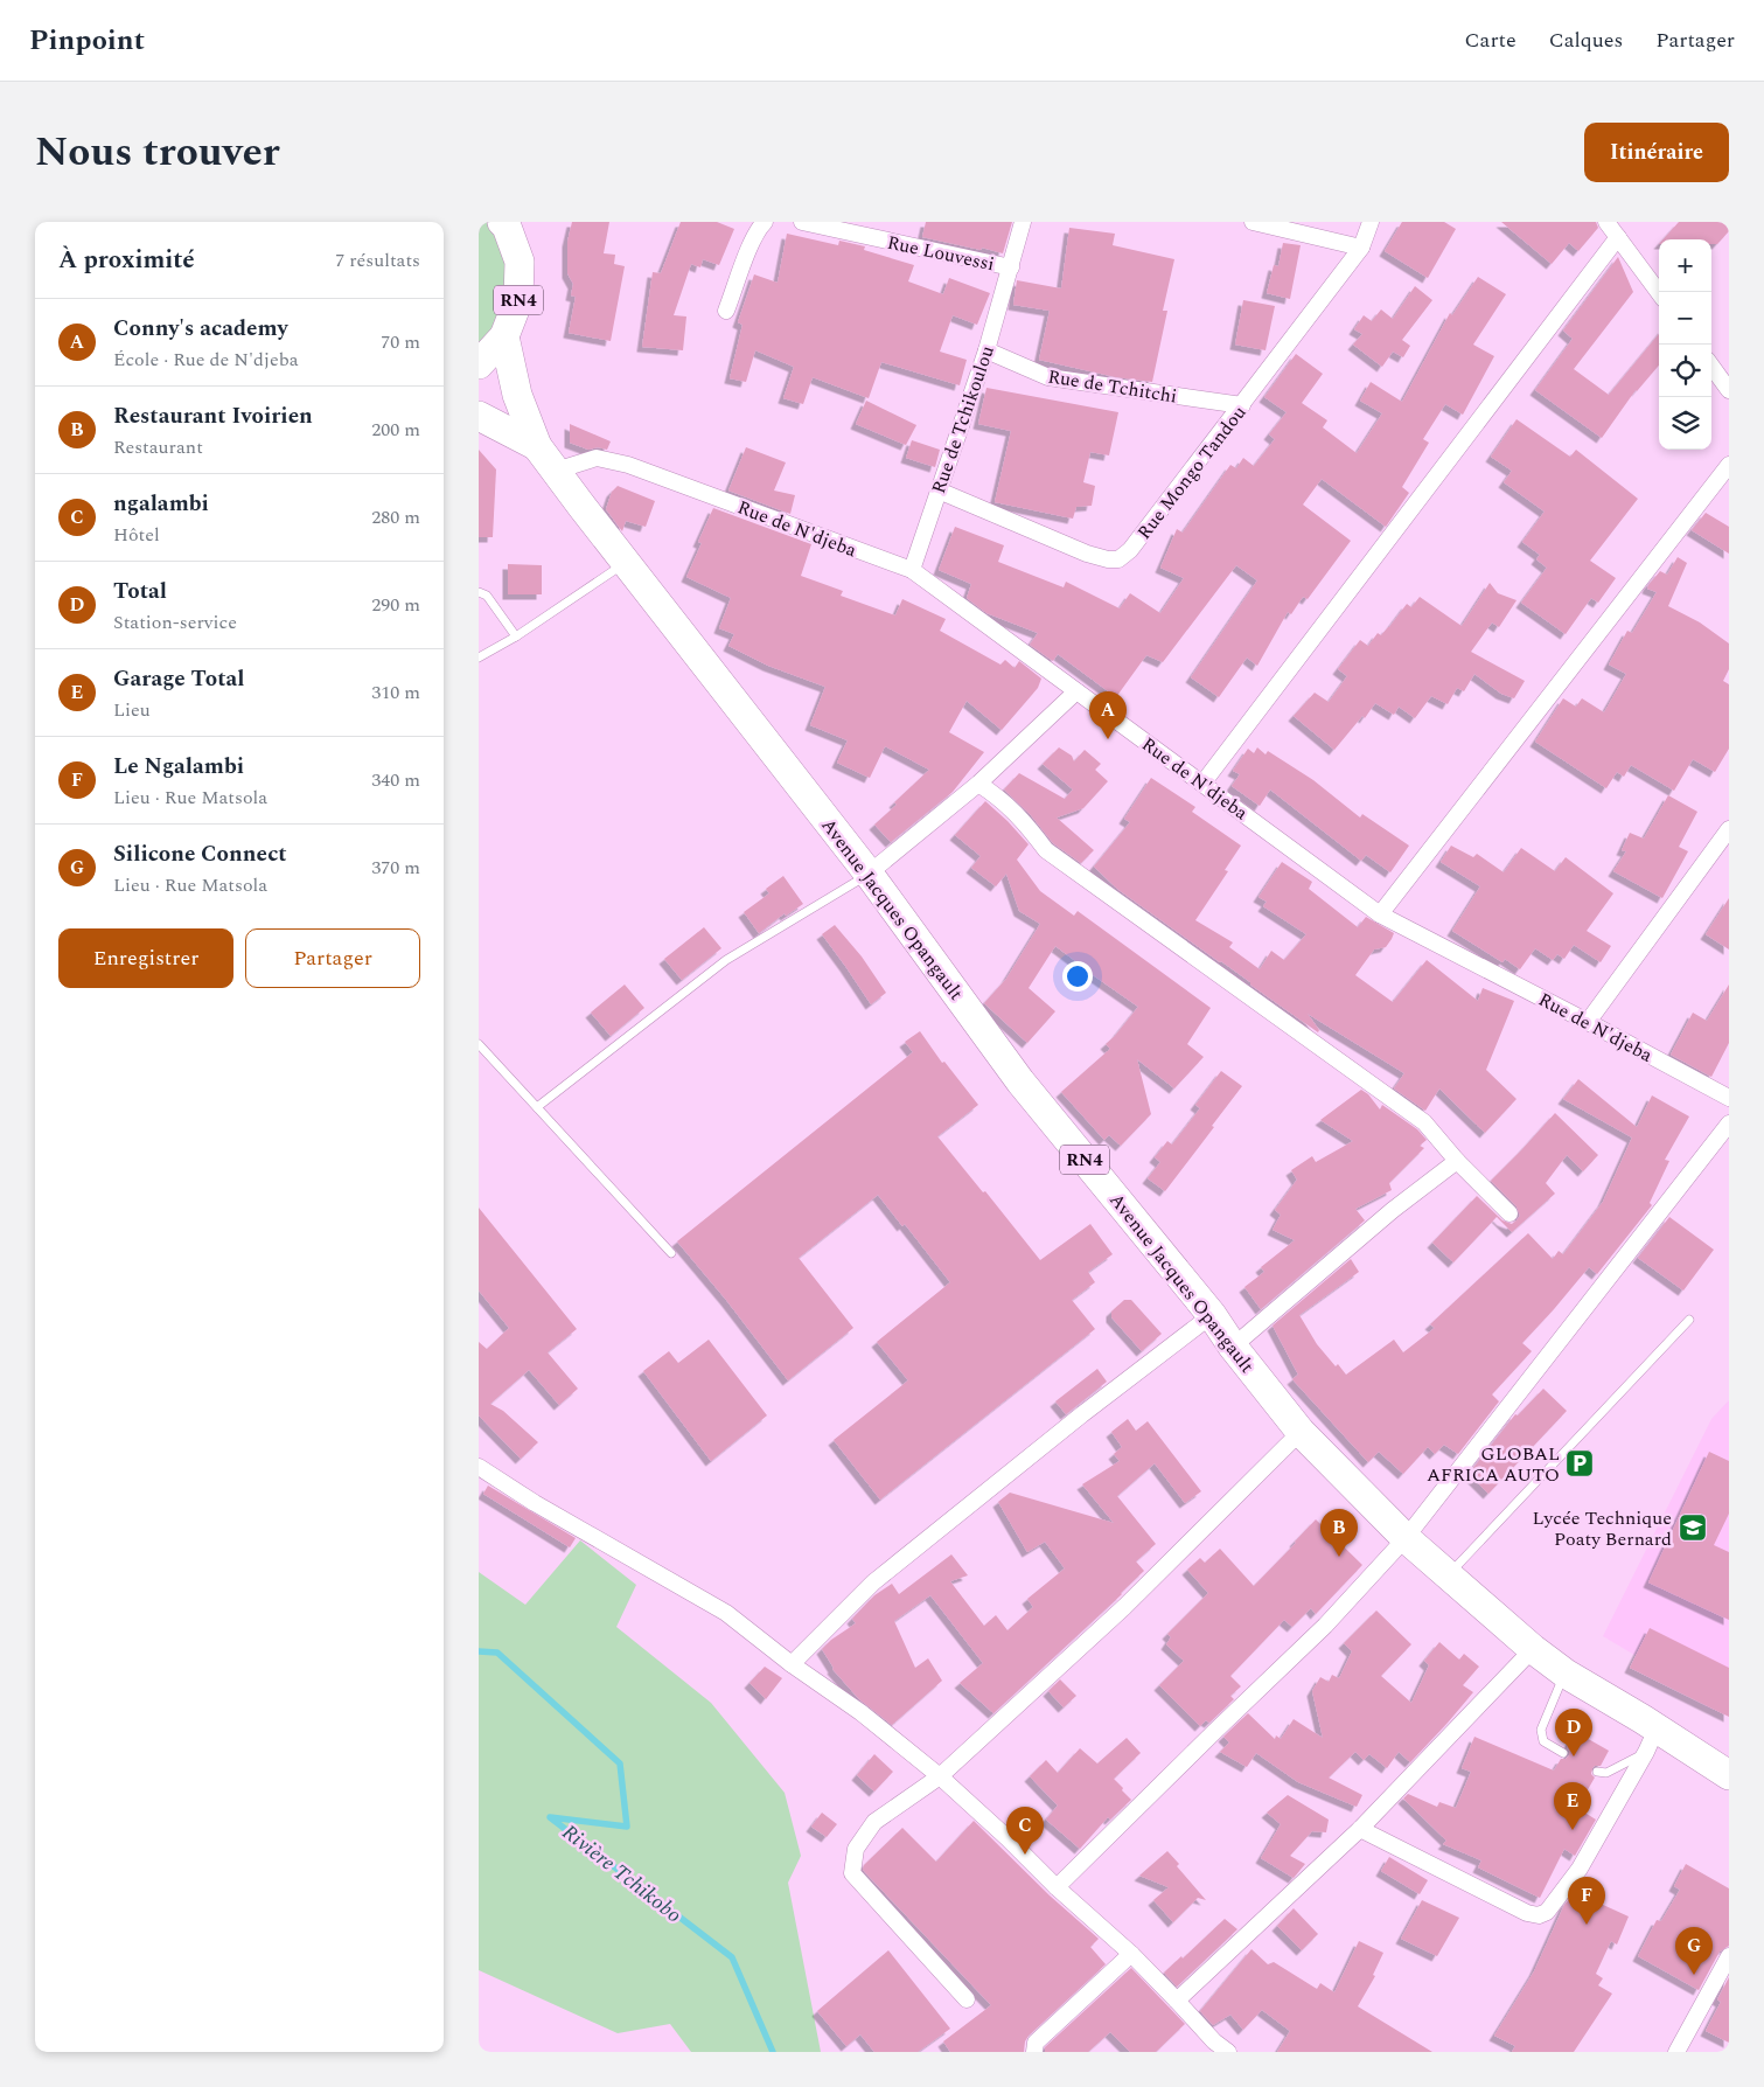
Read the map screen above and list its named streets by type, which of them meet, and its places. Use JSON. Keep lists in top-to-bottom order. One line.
{"streets":{"highway":["RN4","Avenue Jacques Opangault"],"street":["Rue Louvessi","Rue de Tchitchi","Rue de Tchikoulou","Rue Mongo Tandou","Rue de N'djeba"]},"crossings":[["Rue Louvessi","Rue de Tchikoulou"],["RN4","Avenue Jacques Opangault"],["Rue de Tchitchi","Rue de Tchikoulou"],["Rue de Tchitchi","Rue Mongo Tandou"],["Rue de Tchikoulou","Rue Mongo Tandou"],["Rue de Tchikoulou","Rue de N'djeba"],["Rue de N'djeba","Avenue Jacques Opangault"]],"water":["Rivière Tchikobo"],"places":{"parking":["GLOBAL AFRICA AUTO"],"school or university":["Lycée Technique Poaty Bernard"]},"page":{"header":"Pinpoint","nav":["Carte","Calques","Partager"],"title":"Nous trouver","buttons":["Itinéraire",["Enregistrer","Partager"]],"heading":["À proximité","7 résultats"],"map_buttons":["+","−"],"list":[{"mark":"A","name":"Conny's academy","note":"École · Rue de N'djeba","value":"70 m"},{"mark":"B","name":"Restaurant Ivoirien","note":"Restaurant","value":"200 m"},{"mark":"C","name":"ngalambi","note":"Hôtel","value":"280 m"},{"mark":"D","name":"Total","note":"Station-service","value":"290 m"},{"mark":"E","name":"Garage Total","note":"Lieu","value":"310 m"},{"mark":"F","name":"Le Ngalambi","note":"Lieu · Rue Matsola","value":"340 m"},{"mark":"G","name":"Silicone Connect","note":"Lieu · Rue Matsola","value":"370 m"}],"pins":["A","B","D","E","C","F","G"]}}
